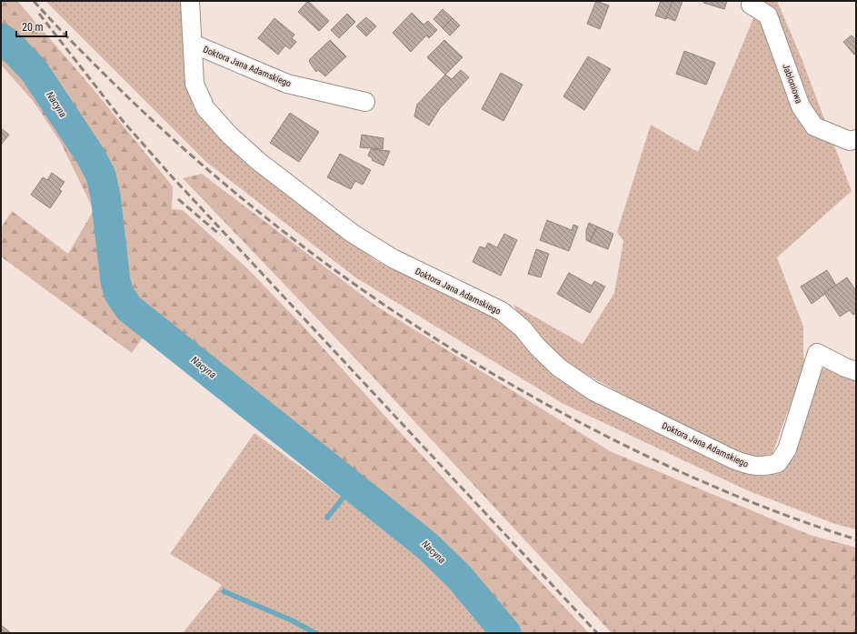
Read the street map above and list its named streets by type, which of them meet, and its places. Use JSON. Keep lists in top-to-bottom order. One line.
{"streets":{"street":["Doktora Jana Adamskiego","Jabłoniowa"]},"water":["Nacyna"],"scale_bar":"20 m"}
